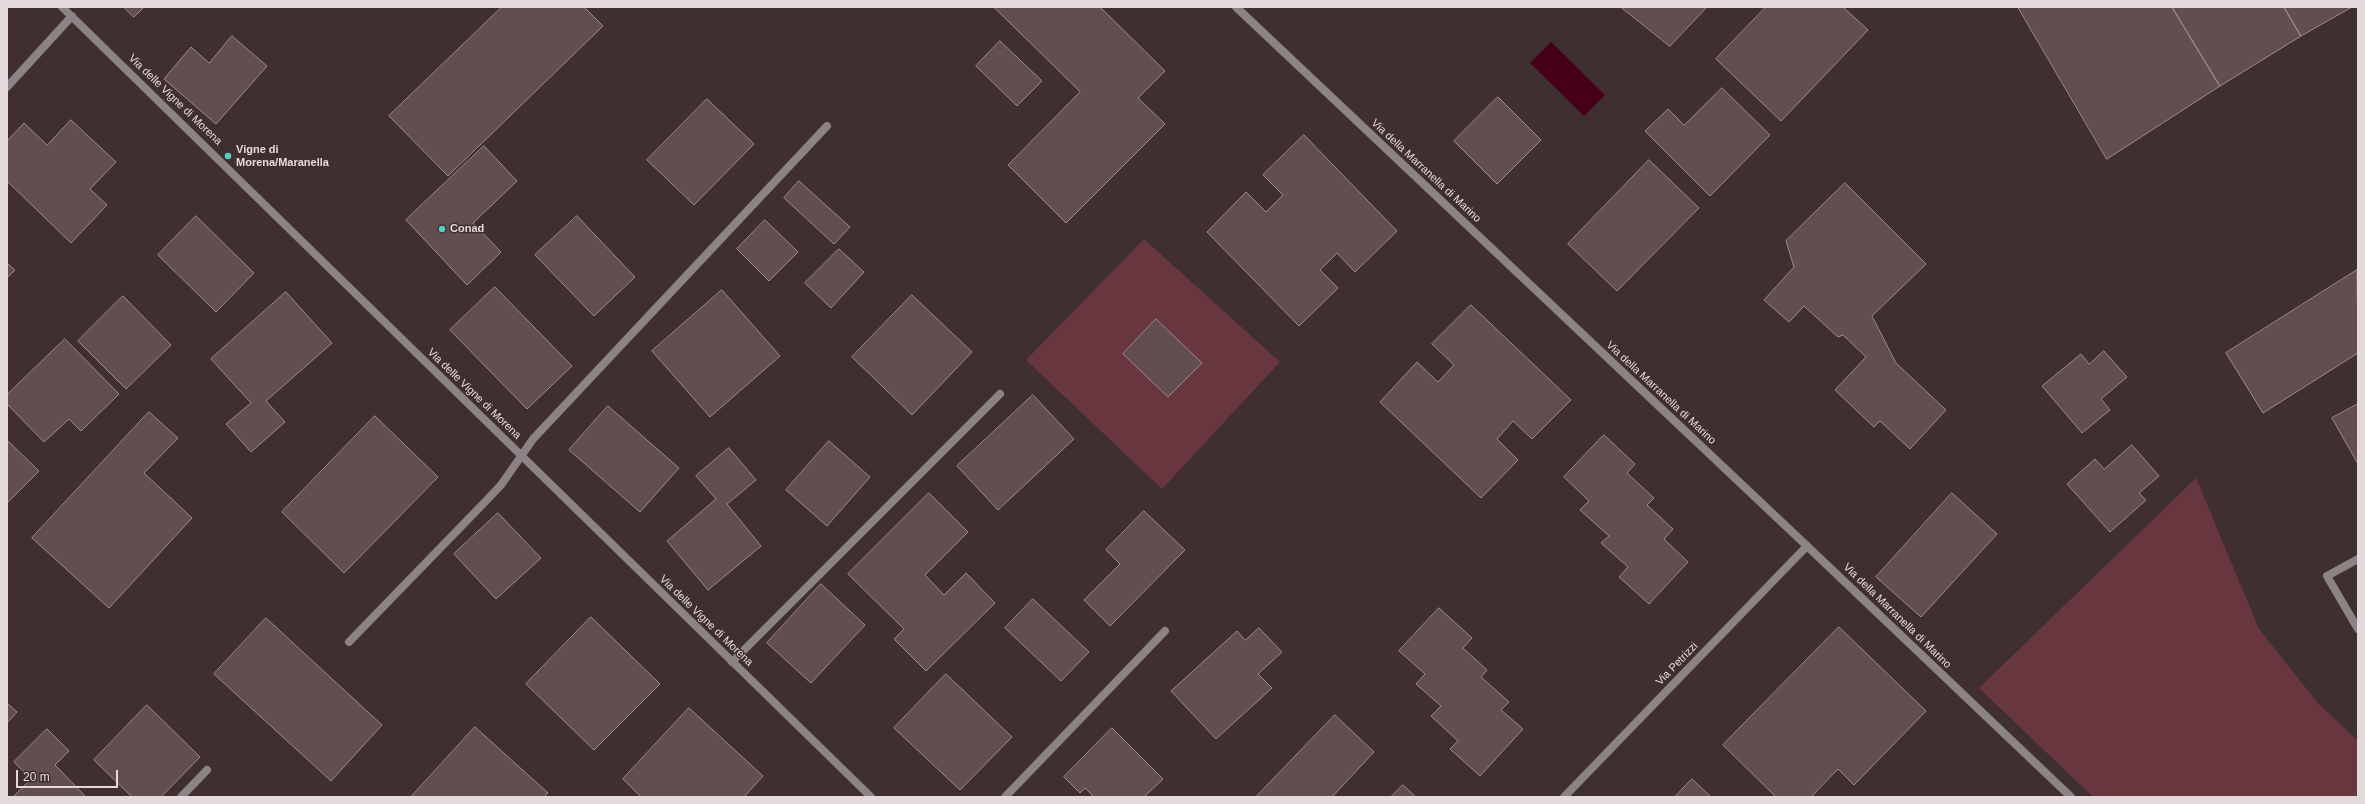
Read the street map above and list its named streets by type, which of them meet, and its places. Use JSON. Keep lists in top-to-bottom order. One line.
{"streets":{"street":["Via delle Vigne di Morena","Via della Marranella di Marino","Via Petrizzi"]},"crossings":[["Via della Marranella di Marino","Via Petrizzi"]],"places":["Vigne di Morena/Maranella","Conad"],"scale_bar":"20 m"}
